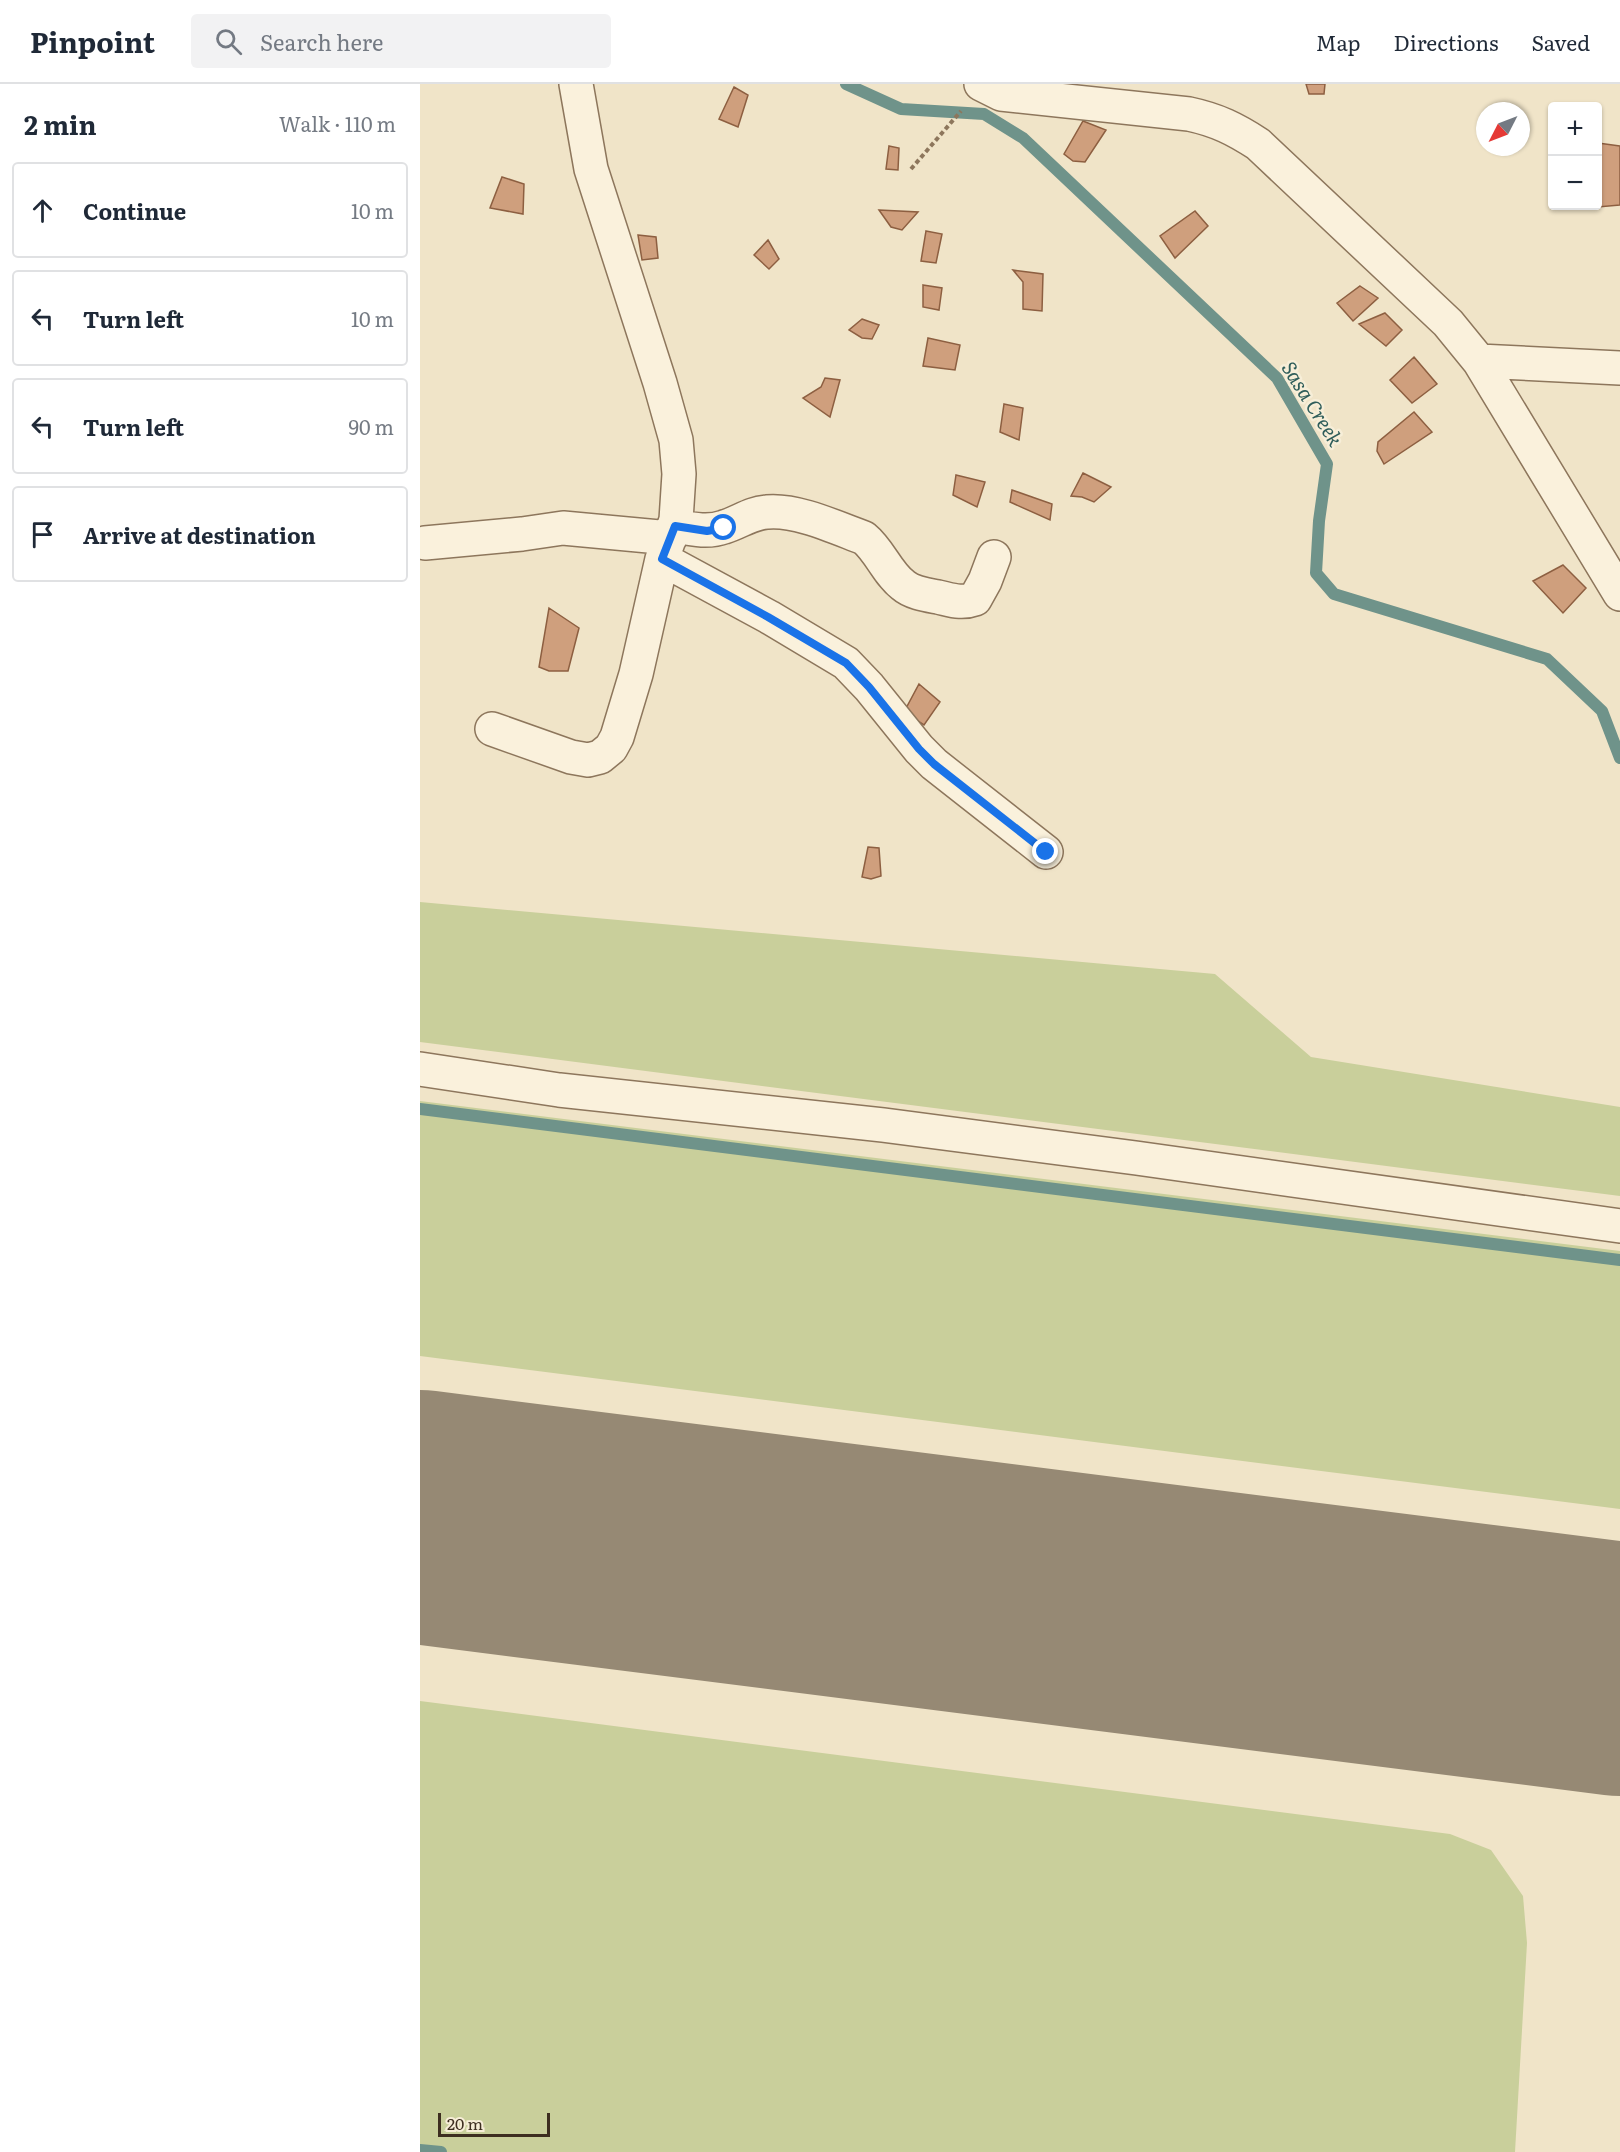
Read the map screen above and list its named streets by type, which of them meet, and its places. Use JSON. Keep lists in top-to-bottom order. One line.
{"water":["Sasa Creek"],"scale_bar":"20 m","north":"bottom left","page":{"header":"Pinpoint","search":"Search here","nav":["Map","Directions","Saved"],"heading":["2 min","Walk · 110 m"],"map_buttons":["+","−"],"list":[["Continue","10 m"],["Turn left","10 m"],["Turn left","90 m"],"Arrive at destination"],"scale":"20 m"}}
